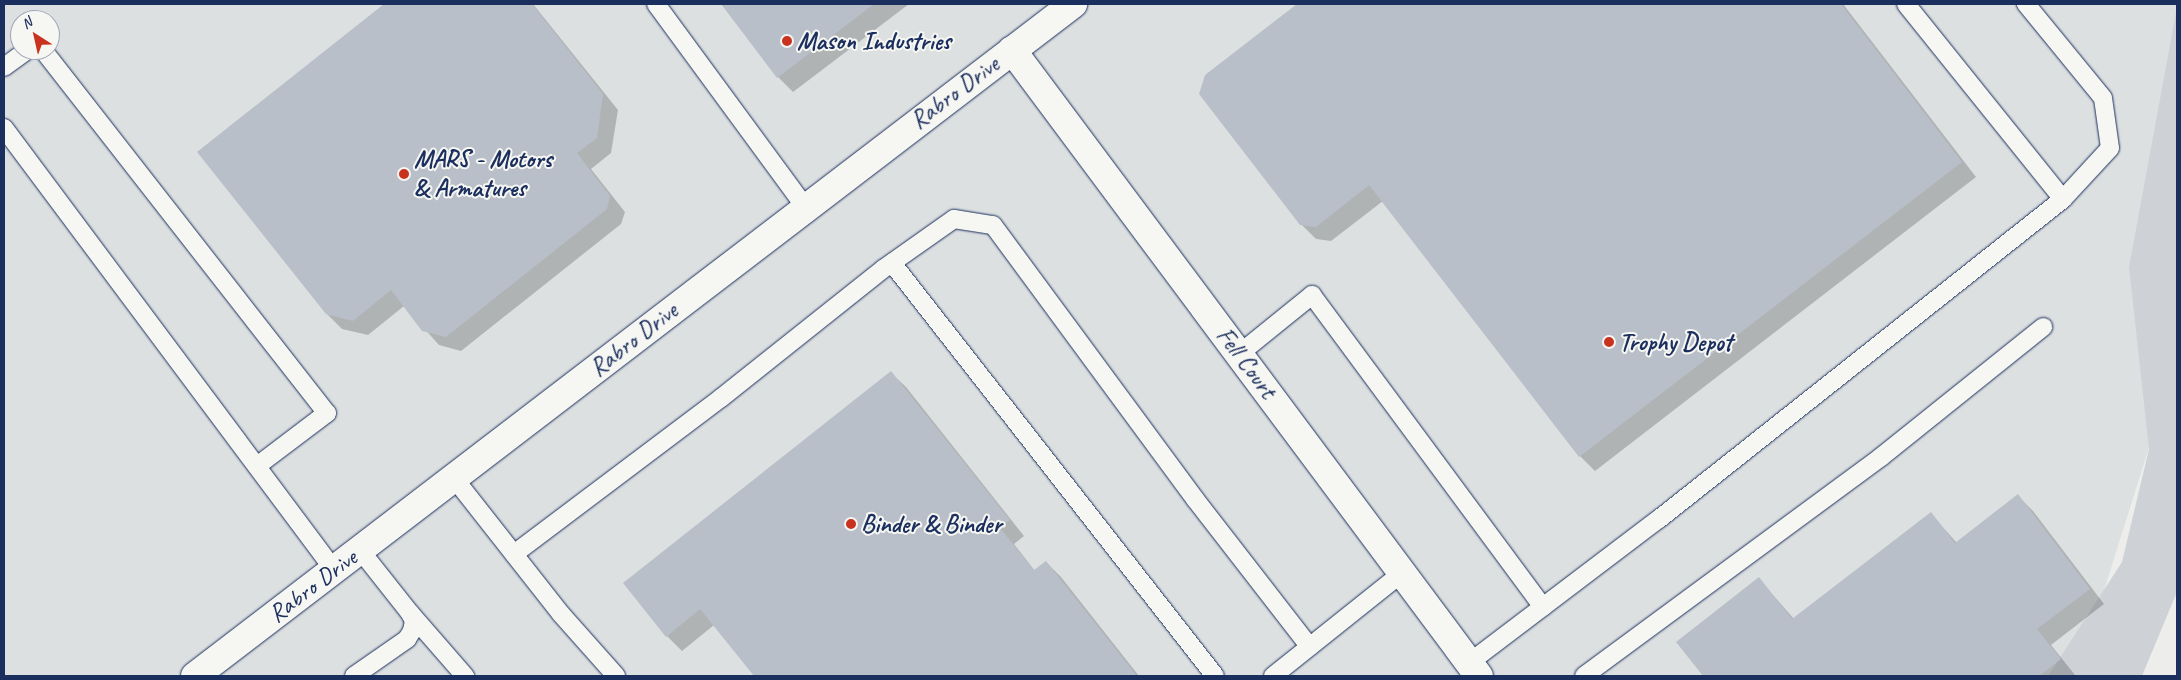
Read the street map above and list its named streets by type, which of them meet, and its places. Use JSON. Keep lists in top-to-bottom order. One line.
{"streets":{"street":["Rabro Drive","Fell Court"]},"crossings":[["Rabro Drive","Fell Court"]],"places":["Mason Industries","MARS - Motors & Armatures","Trophy Depot","Binder & Binder"],"north":"top left"}
